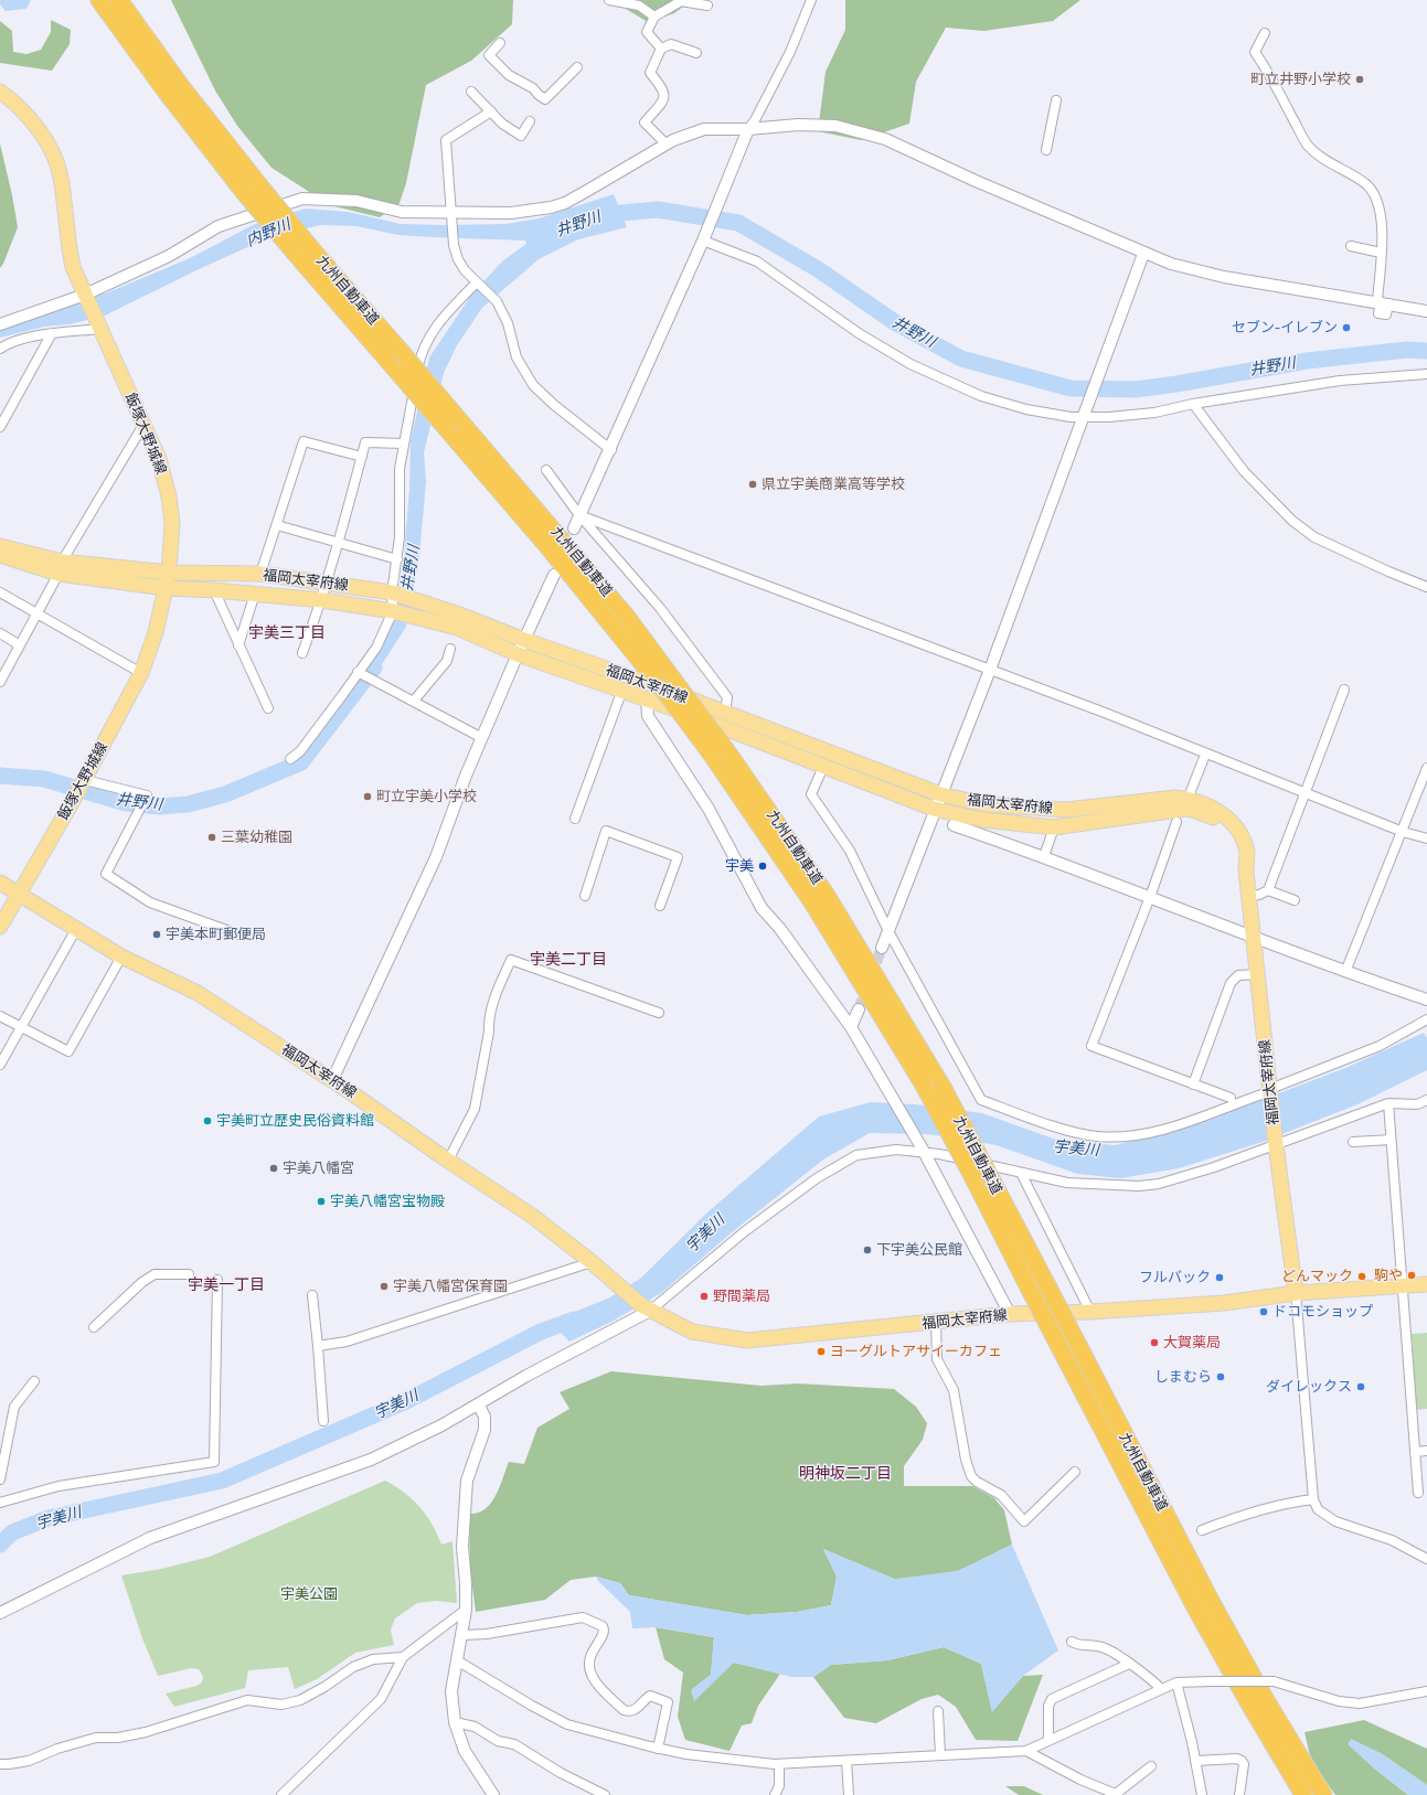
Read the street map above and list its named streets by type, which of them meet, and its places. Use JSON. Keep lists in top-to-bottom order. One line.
{"streets":{"highway":["九州自動車道"],"main road":["飯塚大野城線","福岡太宰府線"]},"crossings":[["飯塚大野城線","福岡太宰府線"]],"districts":["宇美三丁目","宇美二丁目","宇美一丁目","明神坂二丁目"],"water":["井野川","内野川","宇美川"],"parks":["宇美公園"],"places":["町立井野小学校","セブン-イレブン","県立宇美商業高等学校","町立宇美小学校","三葉幼稚園","宇美","宇美本町郵便局","宇美町立歴史民俗資料館","宇美八幡宮","宇美八幡宮宝物殿","下宇美公民館","駒や","どんマック","フルバック","宇美八幡宮保育園","野間薬局","ドコモショップ","大賀薬局","ヨーグルトアサイーカフェ","しまむら","ダイレックス"]}
